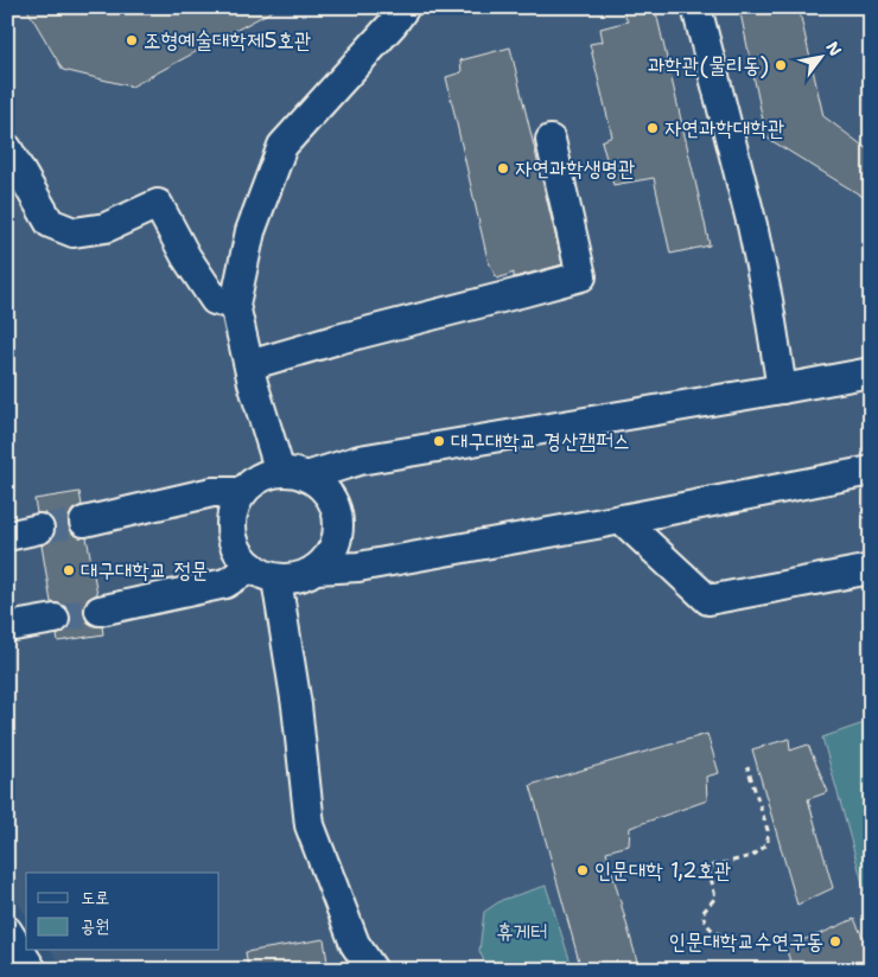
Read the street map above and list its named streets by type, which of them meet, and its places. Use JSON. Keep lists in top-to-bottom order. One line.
{"parks":["휴게터"],"places":["조형예술대학제5호관","과학관(물리동)","자연과학대학관","자연과학생명관","대구대학교 경산캠퍼스","대구대학교 정문","인문대학 1,2호관","인문대학교수연구동"],"legend":["도로","공원"],"north":"top right"}
